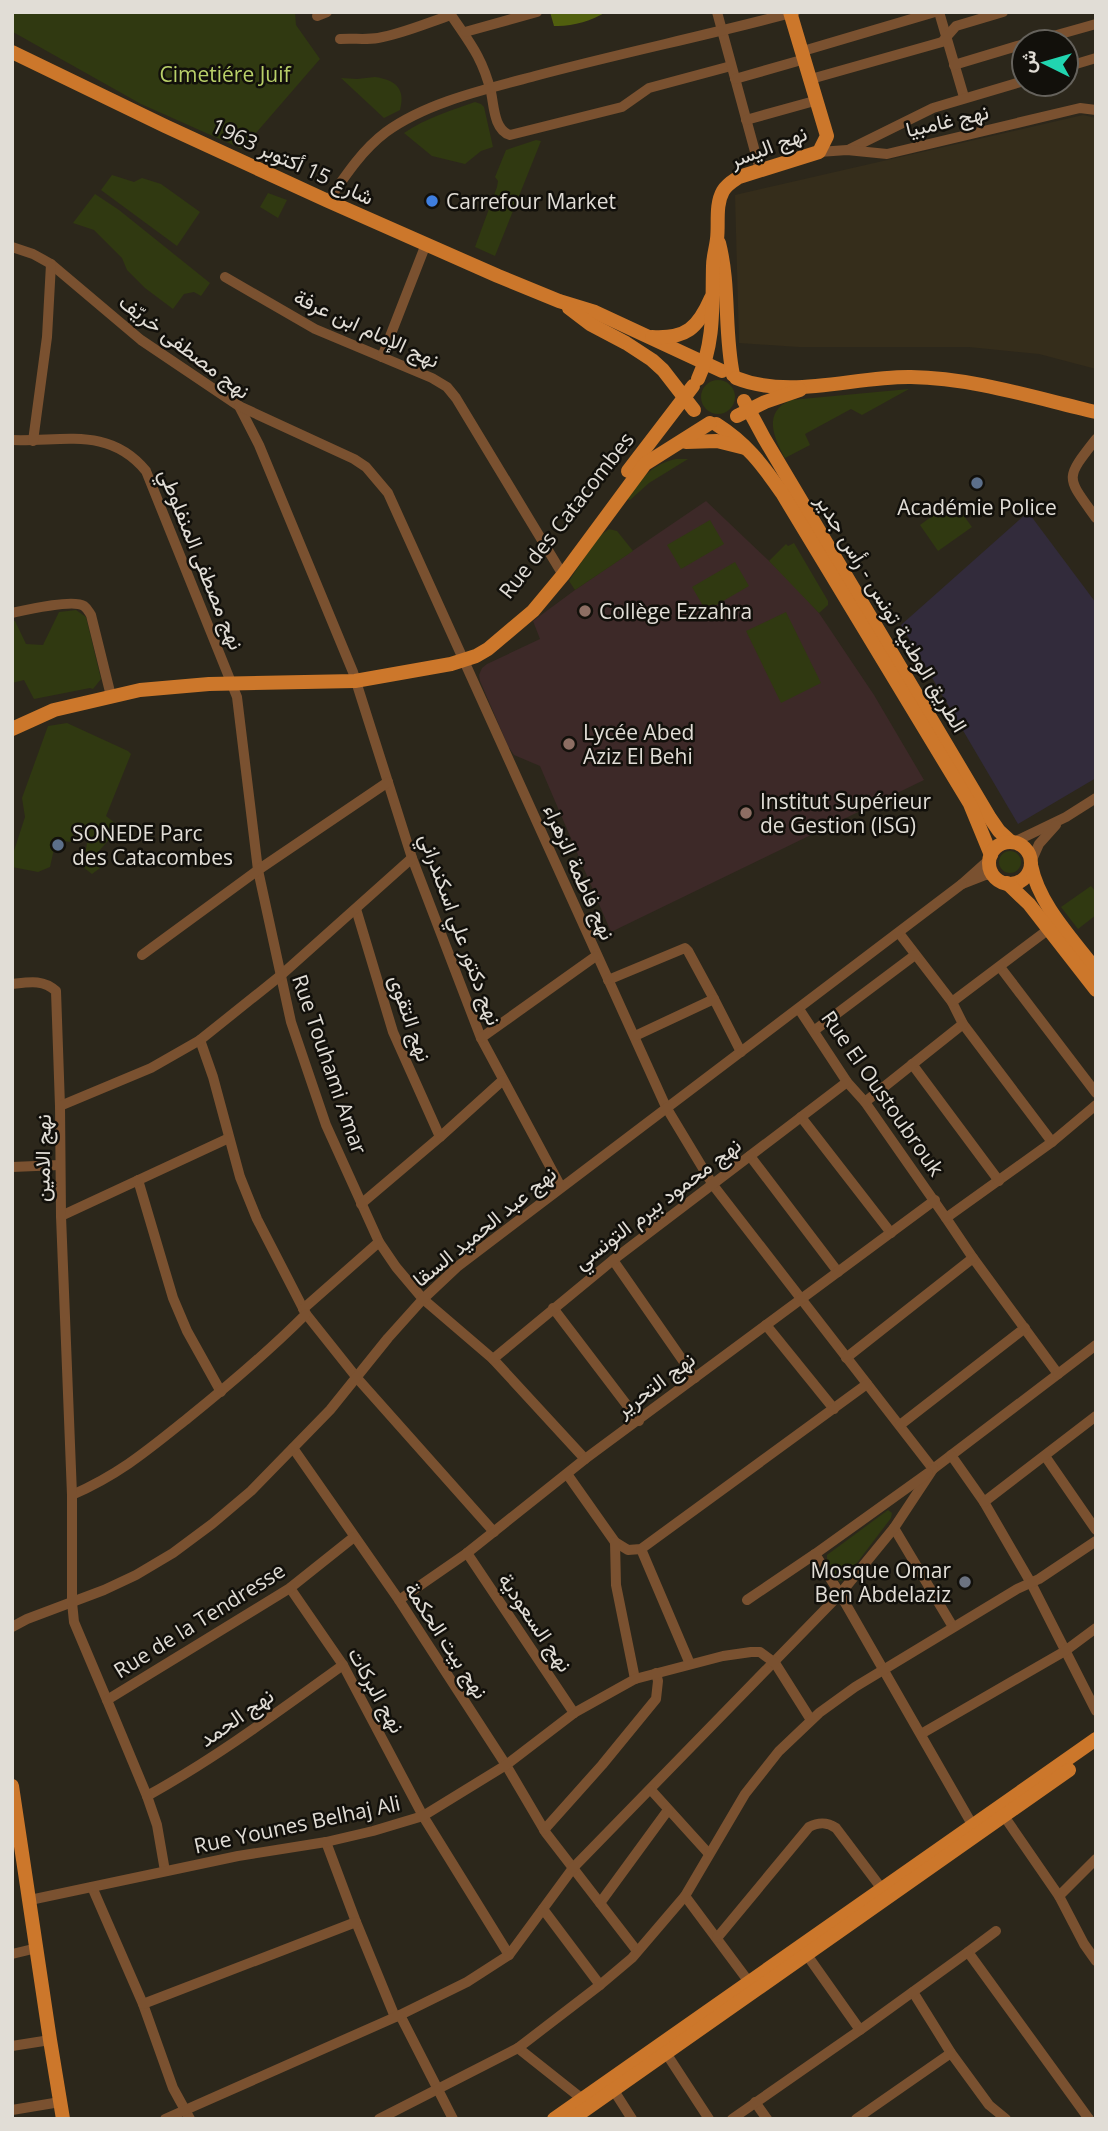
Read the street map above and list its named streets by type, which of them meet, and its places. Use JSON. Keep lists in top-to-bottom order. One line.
{"streets":{"main road":["نهج اليسر","شارع 15 أكتوبر 1963","Rue des Catacombes","الطريق الوطنية تونس - رأس جدير"],"street":["نهج غامبيا","نهج الإمام ابن عرفة","نهج مصطفى خريّف","نهج مصطفى المنفلوطي","نهج فاطمة الزهراء","نهج دكتور علي اسكندراني","نهج التقوى","Rue Touhami Amar","Rue El Oustoubrouk","نهج الامين","نهج محمود بيرم التونسي","نهج عبد الحميد السقا","نهج التحرير","Rue de la Tendresse","نهج السعودية","نهج بيت الحكمة","نهج البركات","نهج الحمد","Rue Younes Belhaj Ali"]},"crossings":[["نهج اليسر","Rue des Catacombes"],["شارع 15 أكتوبر 1963","Rue des Catacombes"],["شارع 15 أكتوبر 1963","الطريق الوطنية تونس - رأس جدير"],["نهج الإمام ابن عرفة","Rue des Catacombes"],["نهج مصطفى خريّف","Rue des Catacombes"],["نهج مصطفى خريّف","نهج فاطمة الزهراء"],["نهج مصطفى خريّف","نهج دكتور علي اسكندراني"],["Rue des Catacombes","نهج مصطفى المنفلوطي"],["Rue des Catacombes","الطريق الوطنية تونس - رأس جدير"],["Rue des Catacombes","نهج فاطمة الزهراء"],["Rue des Catacombes","نهج دكتور علي اسكندراني"],["Rue des Catacombes","Rue Touhami Amar"],["نهج مصطفى المنفلوطي","Rue Touhami Amar"],["الطريق الوطنية تونس - رأس جدير","نهج عبد الحميد السقا"],["نهج فاطمة الزهراء","نهج محمود بيرم التونسي"],["نهج فاطمة الزهراء","نهج عبد الحميد السقا"],["نهج فاطمة الزهراء","نهج التحرير"],["نهج دكتور علي اسكندراني","نهج الامين"],["نهج دكتور علي اسكندراني","نهج عبد الحميد السقا"],["نهج التقوى","نهج الامين"],["Rue Touhami Amar","نهج الامين"],["Rue Touhami Amar","نهج محمود بيرم التونسي"],["Rue Touhami Amar","نهج عبد الحميد السقا"],["Rue Touhami Amar","نهج التحرير"],["Rue El Oustoubrouk","نهج محمود بيرم التونسي"],["Rue El Oustoubrouk","نهج عبد الحميد السقا"],["Rue El Oustoubrouk","نهج التحرير"],["نهج الامين","نهج عبد الحميد السقا"],["نهج الامين","Rue de la Tendresse"],["نهج عبد الحميد السقا","نهج بيت الحكمة"],["نهج التحرير","نهج السعودية"],["نهج التحرير","نهج بيت الحكمة"],["Rue de la Tendresse","نهج بيت الحكمة"],["Rue de la Tendresse","نهج البركات"],["Rue de la Tendresse","نهج الحمد"],["Rue de la Tendresse","Rue Younes Belhaj Ali"],["نهج السعودية","Rue Younes Belhaj Ali"],["نهج بيت الحكمة","Rue Younes Belhaj Ali"],["نهج البركات","نهج الحمد"],["نهج البركات","Rue Younes Belhaj Ali"]],"parks":["Cimetiére Juif"],"places":["Carrefour Market","Académie Police","Collège Ezzahra","Lycée Abed Aziz El Behi","Institut Supérieur de Gestion (ISG)","SONEDE Parc des Catacombes","Mosque Omar Ben Abdelaziz"],"north":"left"}
